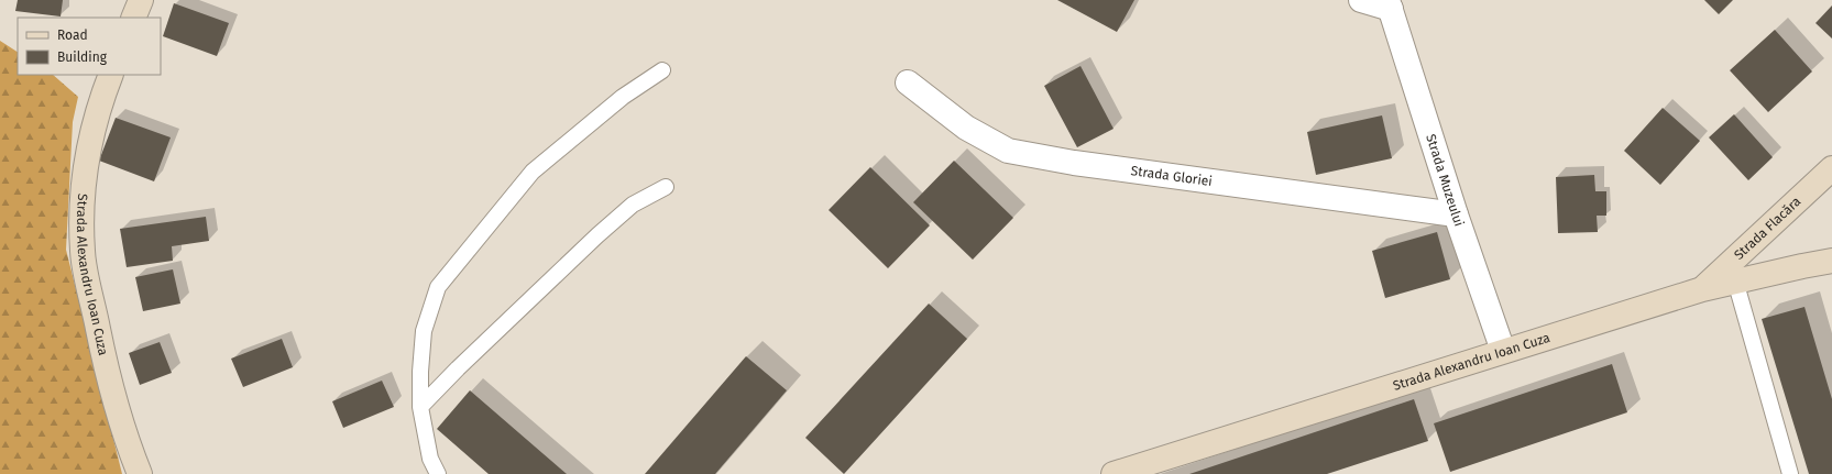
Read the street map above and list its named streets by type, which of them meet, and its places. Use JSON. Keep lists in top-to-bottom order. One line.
{"streets":{"main road":["Strada Flacăra","Strada Alexandru Ioan Cuza"],"street":["Strada Gloriei","Strada Muzeului"]},"crossings":[["Strada Gloriei","Strada Muzeului"],["Strada Muzeului","Strada Alexandru Ioan Cuza"],["Strada Flacăra","Strada Alexandru Ioan Cuza"]],"legend":["Road","Building"]}
